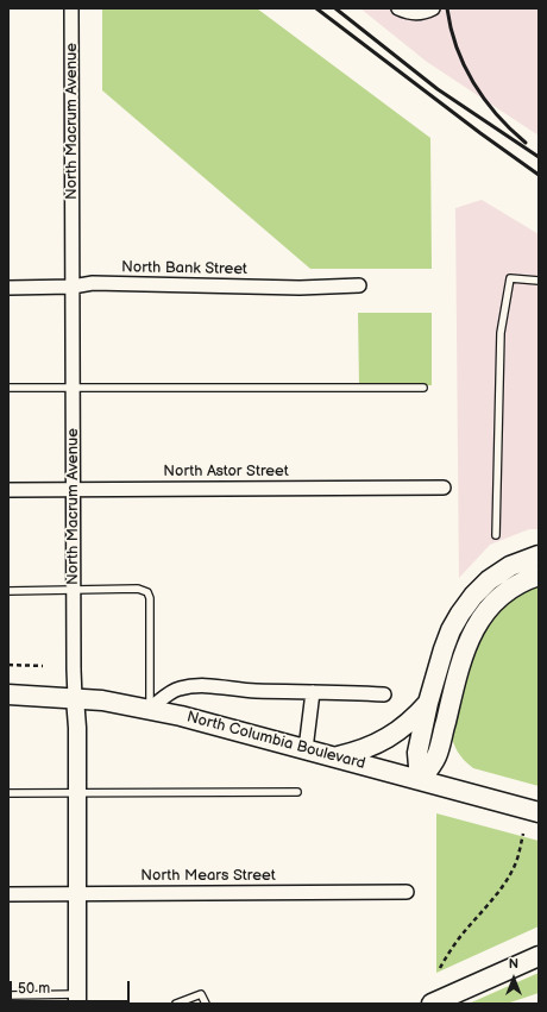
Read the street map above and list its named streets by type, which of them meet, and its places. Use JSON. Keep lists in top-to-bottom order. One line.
{"streets":{"main road":["North Columbia Boulevard"],"street":["North Macrum Avenue","North Bank Street","North Astor Street","North Mears Street"]},"crossings":[["North Macrum Avenue","North Bank Street"],["North Macrum Avenue","North Astor Street"],["North Macrum Avenue","North Columbia Boulevard"],["North Macrum Avenue","North Mears Street"]],"scale_bar":"50 m","north":"top"}
